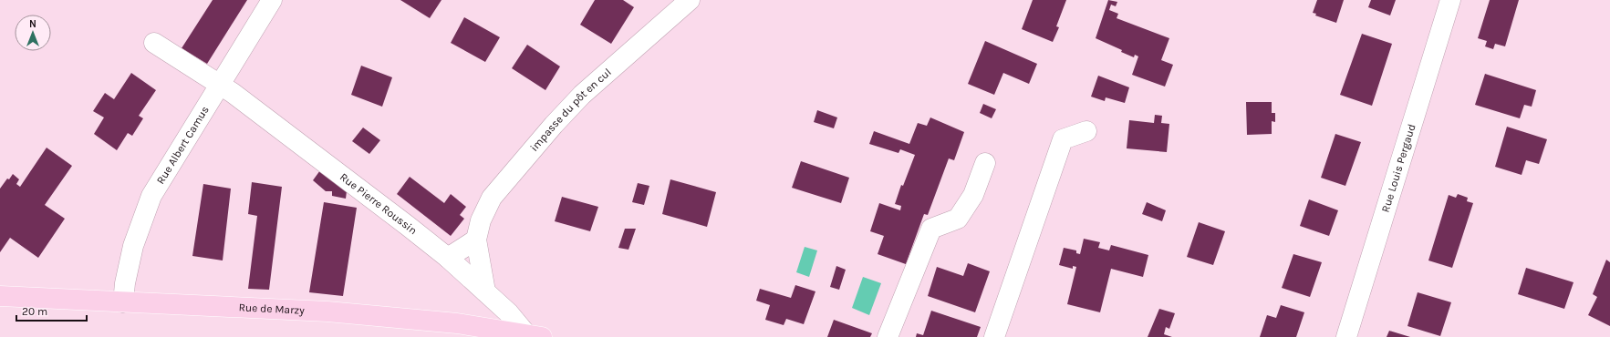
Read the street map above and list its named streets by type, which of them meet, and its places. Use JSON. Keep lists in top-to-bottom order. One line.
{"streets":{"main road":["Rue de Marzy"],"street":["impasse du pôt en cul","Rue Albert Camus","Rue Louis Pergaud","Rue Pierre Roussin"]},"crossings":[["Rue Albert Camus","Rue Pierre Roussin"],["Rue Albert Camus","Rue de Marzy"],["Rue Pierre Roussin","Rue de Marzy"]],"scale_bar":"20 m","north":"top"}
